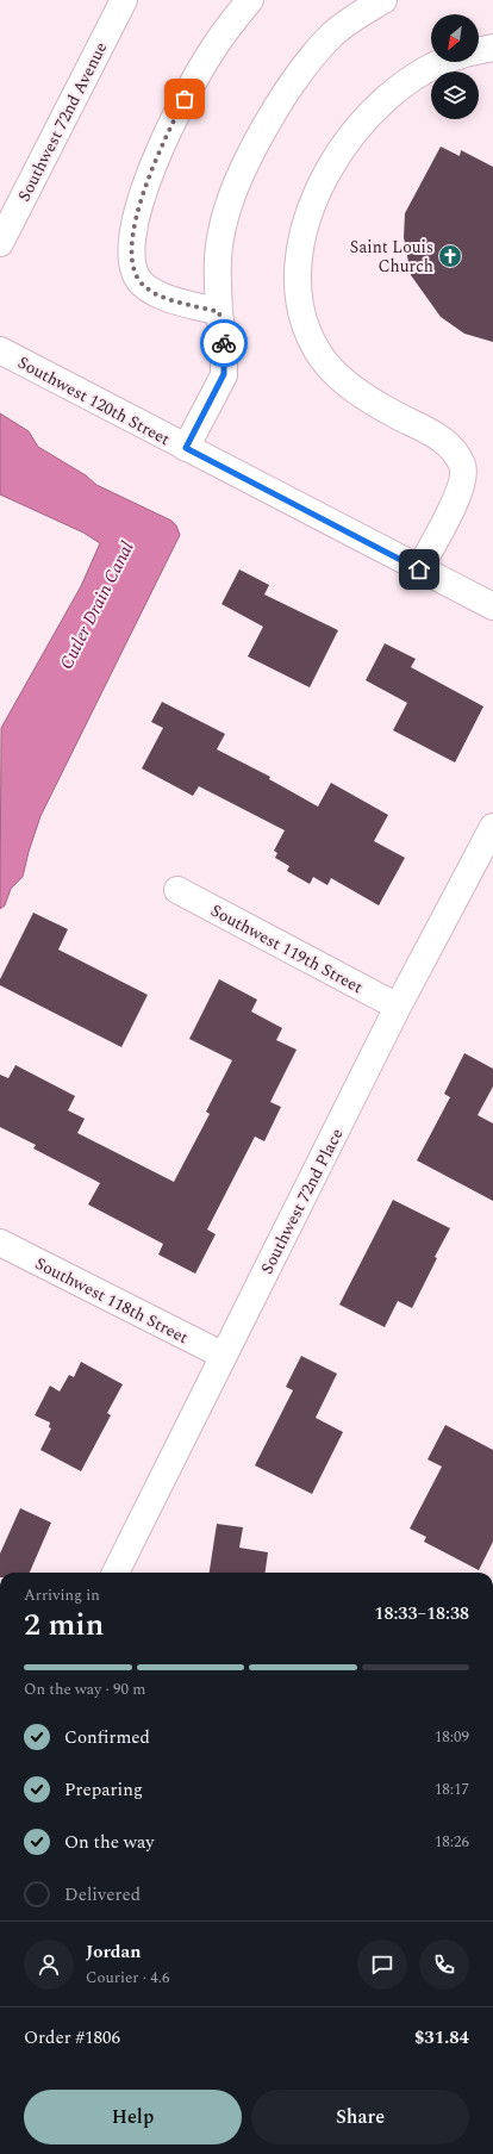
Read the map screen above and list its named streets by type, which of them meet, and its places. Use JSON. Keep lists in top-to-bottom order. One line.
{"streets":{"street":["Southwest 72nd Avenue","Southwest 120th Street","Southwest 119th Street","Southwest 72nd Place","Southwest 118th Street"]},"crossings":[["Southwest 119th Street","Southwest 72nd Place"],["Southwest 72nd Place","Southwest 118th Street"]],"water":["Cutler Drain Canal"],"places":{"church":["Saint Louis Church"]},"north":"bottom left","page":{"heading":["2 min","Arriving in","18:33–18:38"],"panel":["Jordan","Courier · 4.6","Order #1806","$31.84"],"bar":"On the way · 90 m","list":[["Confirmed","18:09"],["Preparing","18:17"],["On the way","18:26"],"Delivered"],"buttons":["Help","Share"]}}
